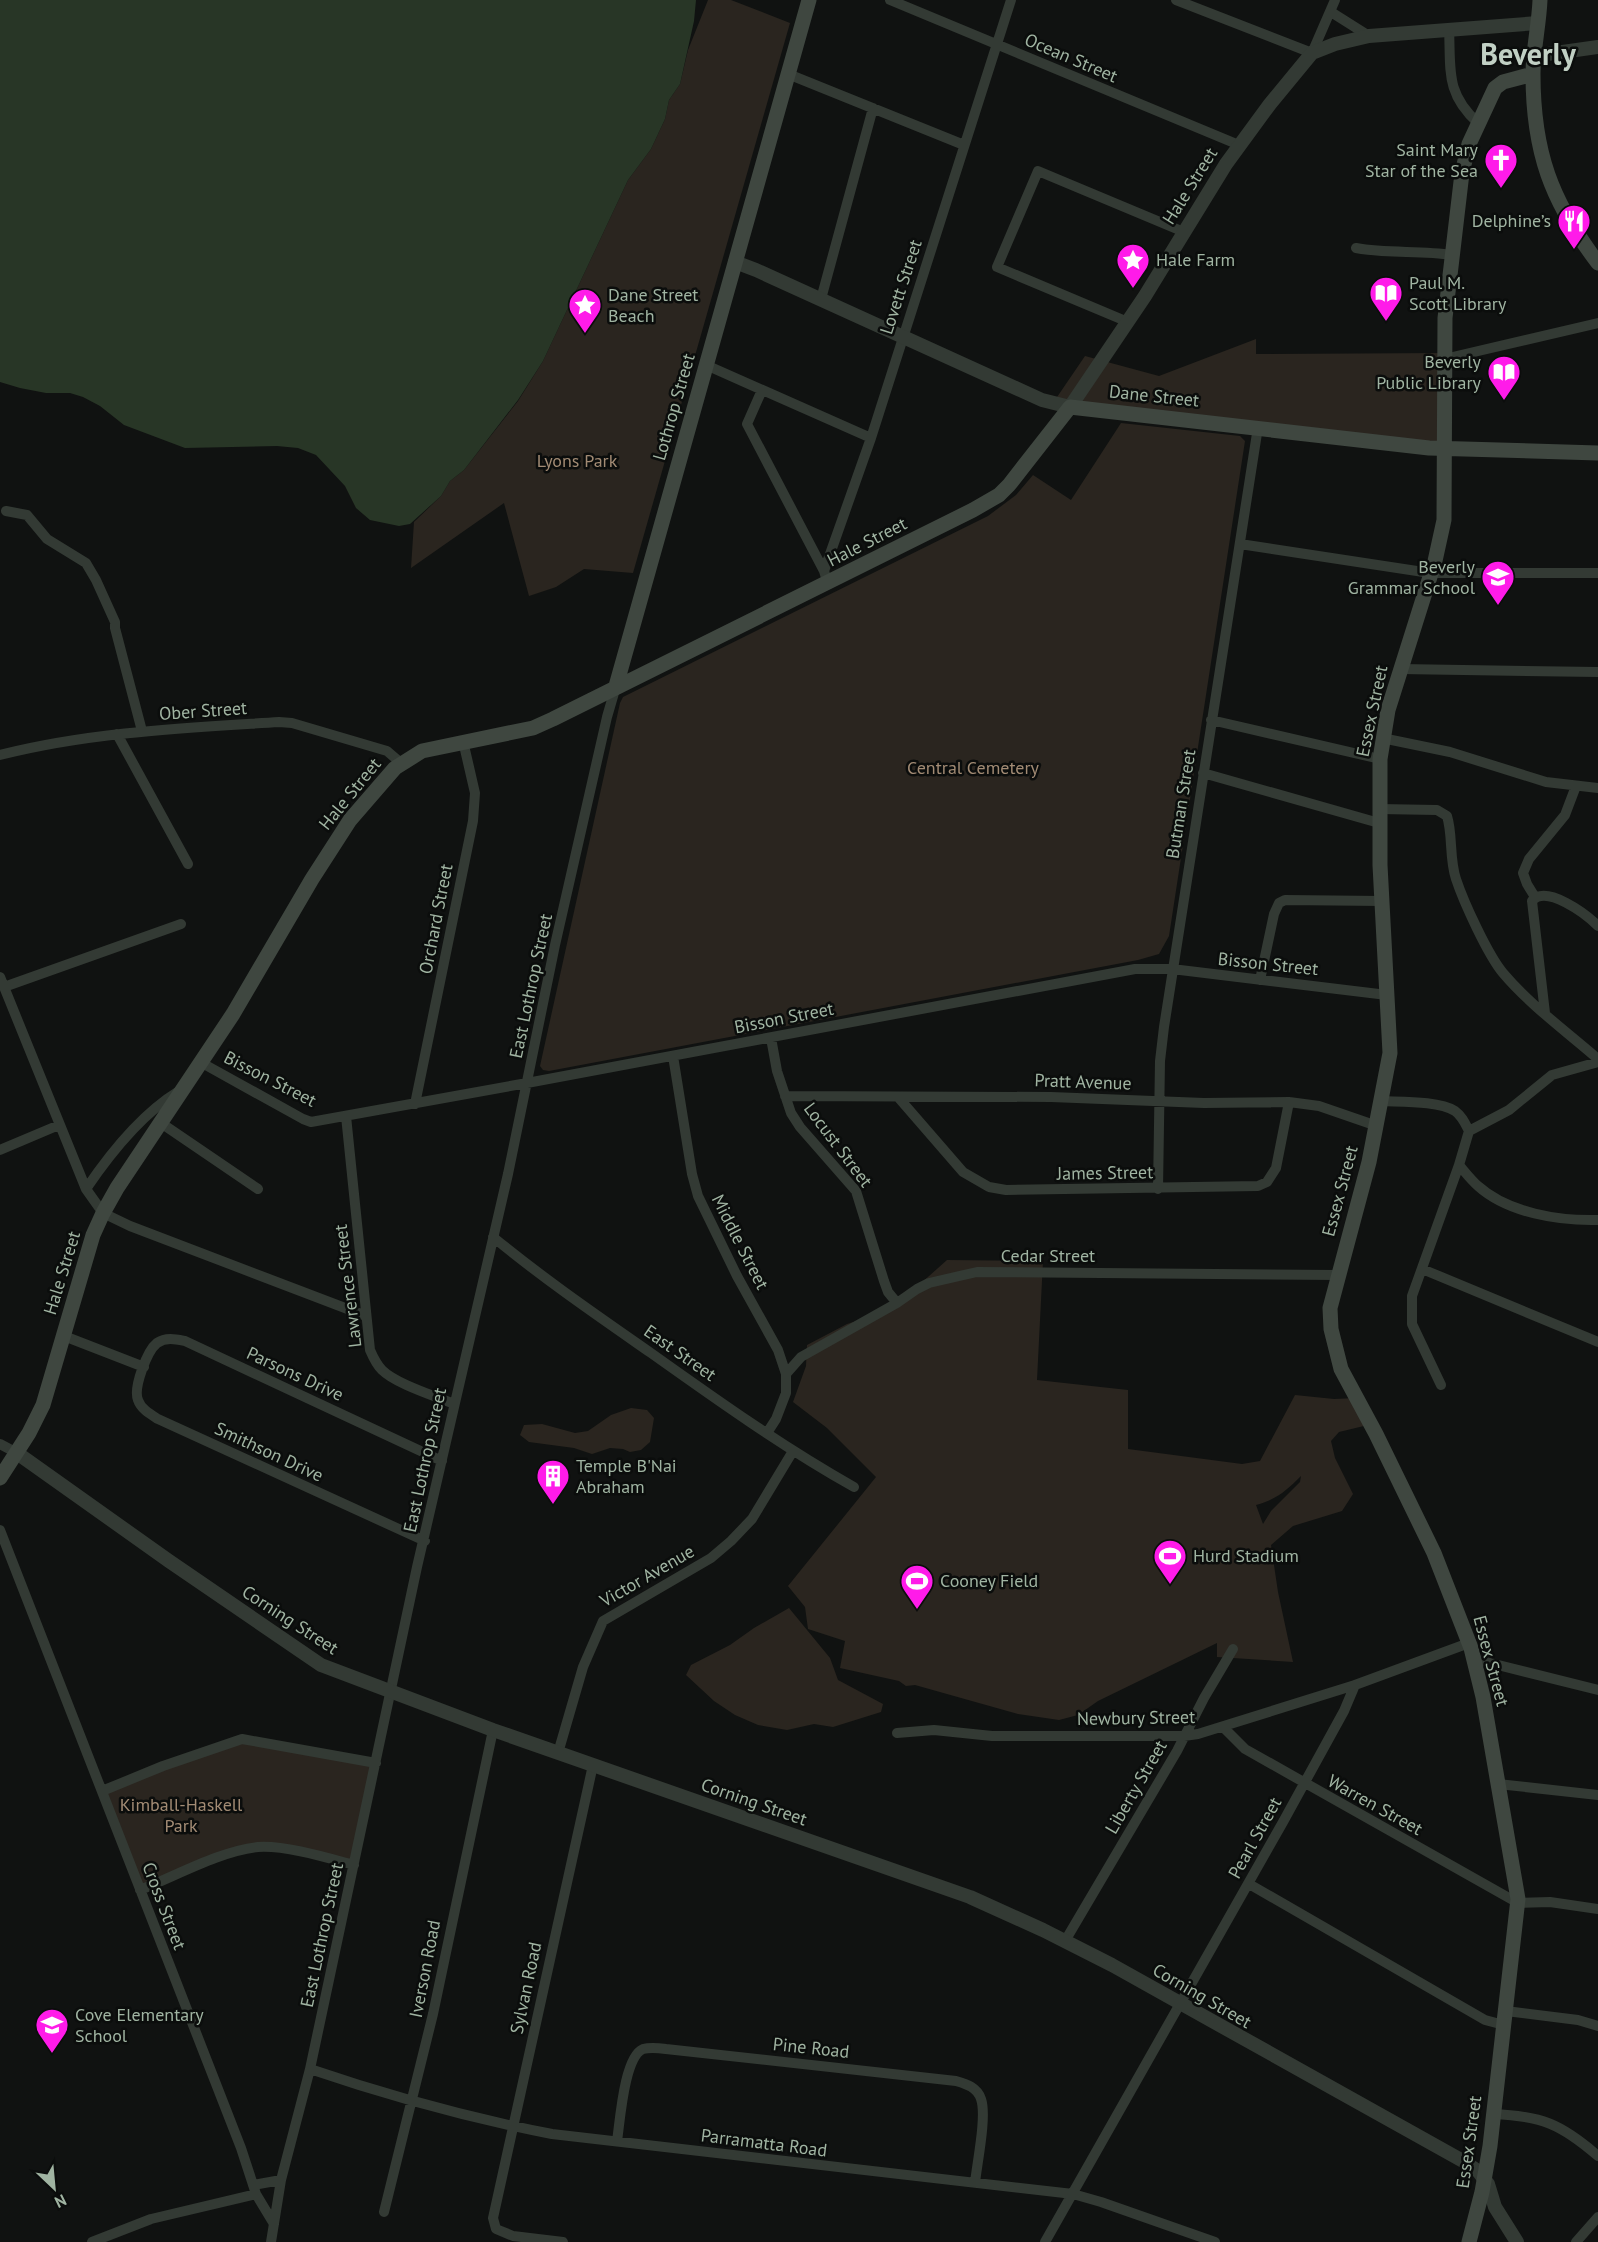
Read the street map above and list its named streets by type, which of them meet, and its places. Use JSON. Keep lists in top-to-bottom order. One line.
{"streets":{"main road":["Hale Street","Dane Street","Lothrop Street","Essex Street"],"street":["Ocean Street","Lovett Street","Ober Street","Butman Street","Orchard Street","Bisson Street","East Lothrop Street","Pratt Avenue","Locust Street","James Street","Middle Street","Cedar Street","Lawrence Street","East Street","Parsons Drive","Smithson Drive","Victor Avenue","Corning Street","Newbury Street","Liberty Street","Warren Street","Pearl Street","Cross Street","Iverson Road","Sylvan Road","Pine Road","Parramatta Road"]},"crossings":[["Ocean Street","Hale Street"],["Ocean Street","Lovett Street"],["Hale Street","Lovett Street"],["Hale Street","Dane Street"],["Hale Street","Lothrop Street"],["Hale Street","Ober Street"],["Hale Street","Orchard Street"],["Hale Street","Bisson Street"],["Hale Street","East Lothrop Street"],["Hale Street","Corning Street"],["Lovett Street","Dane Street"],["Dane Street","Lothrop Street"],["Dane Street","Essex Street"],["Dane Street","Butman Street"],["Lothrop Street","East Lothrop Street"],["Essex Street","Bisson Street"],["Essex Street","Pratt Avenue"],["Essex Street","Cedar Street"],["Essex Street","Corning Street"],["Essex Street","Newbury Street"],["Essex Street","Warren Street"],["Butman Street","Bisson Street"],["Butman Street","Pratt Avenue"],["Butman Street","James Street"],["Orchard Street","Bisson Street"],["Bisson Street","East Lothrop Street"],["Bisson Street","Locust Street"],["Bisson Street","Middle Street"],["Bisson Street","Lawrence Street"],["East Lothrop Street","Lawrence Street"],["East Lothrop Street","East Street"],["East Lothrop Street","Parsons Drive"],["East Lothrop Street","Smithson Drive"],["East Lothrop Street","Corning Street"],["East Lothrop Street","Cross Street"],["East Lothrop Street","Parramatta Road"],["Pratt Avenue","Locust Street"],["Pratt Avenue","James Street"],["Locust Street","Cedar Street"],["Middle Street","Cedar Street"],["Middle Street","East Street"],["East Street","Victor Avenue"],["Parsons Drive","Smithson Drive"],["Victor Avenue","Corning Street"],["Corning Street","Liberty Street"],["Corning Street","Pearl Street"],["Corning Street","Iverson Road"],["Corning Street","Sylvan Road"],["Newbury Street","Liberty Street"],["Newbury Street","Warren Street"],["Newbury Street","Pearl Street"],["Warren Street","Pearl Street"],["Pearl Street","Parramatta Road"],["Iverson Road","Parramatta Road"],["Sylvan Road","Parramatta Road"],["Pine Road","Parramatta Road"]],"districts":["Beverly"],"parks":["Lyons Park","Central Cemetery","Kimball-Haskell Park"],"places":{"church":["Saint Mary Star of the Sea"],"restaurant":["Delphine’s"],"place":["Hale Farm","Dane Street Beach"],"library":["Paul M. Scott Library","Beverly Public Library"],"school or university":["Beverly Grammar School","Cove Elementary School"],"building":["Temple B'Nai Abraham"],"sports":["Hurd Stadium","Cooney Field"]},"north":"bottom right"}
